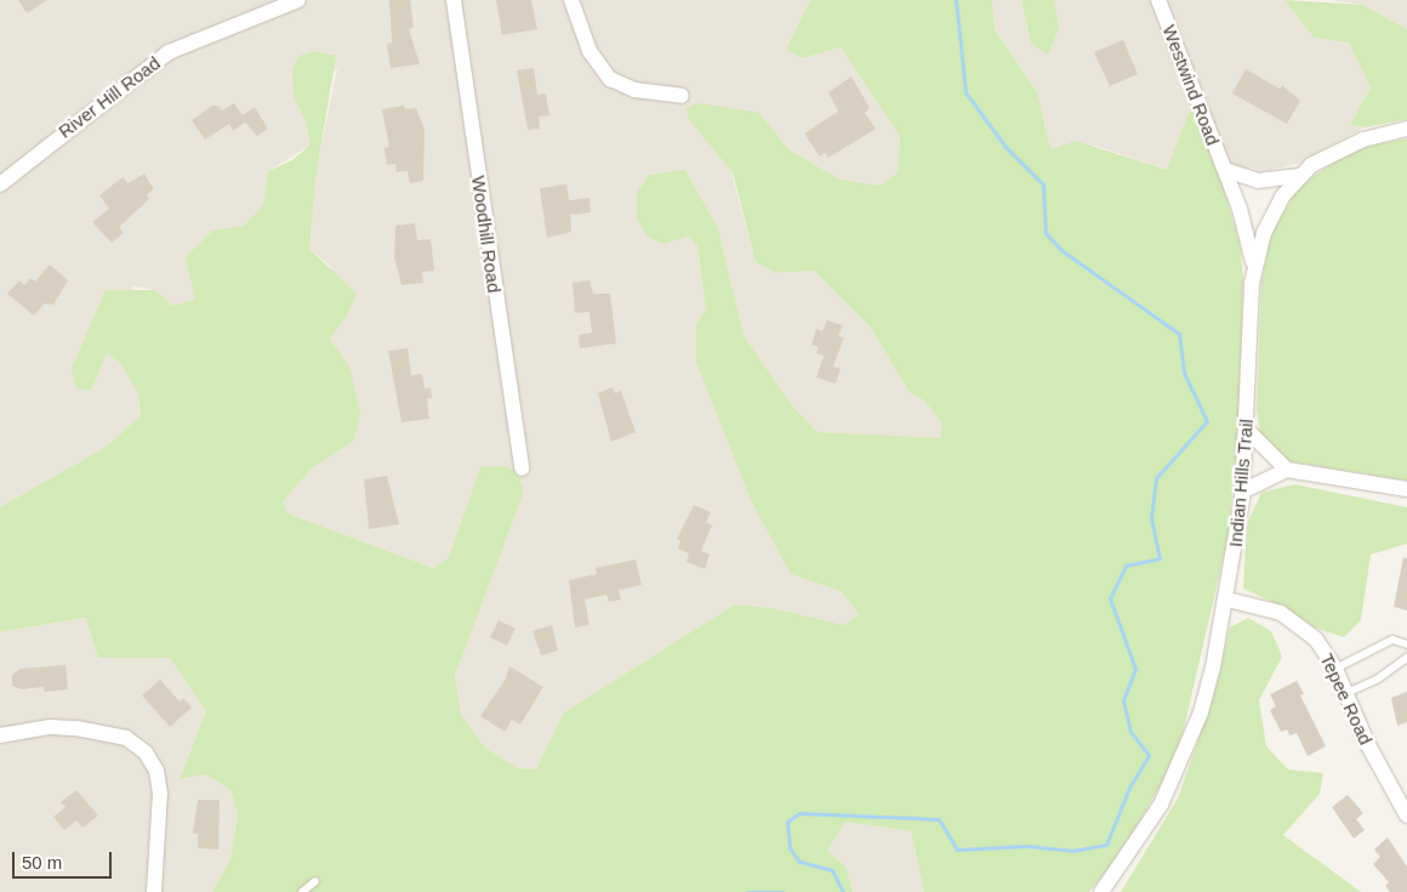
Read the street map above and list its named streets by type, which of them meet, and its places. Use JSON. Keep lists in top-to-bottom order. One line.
{"streets":{"street":["Westwind Road","River Hill Road","Woodhill Road","Indian Hills Trail","Tepee Road"]},"crossings":[["Westwind Road","Indian Hills Trail"],["Indian Hills Trail","Tepee Road"]],"scale_bar":"50 m"}
